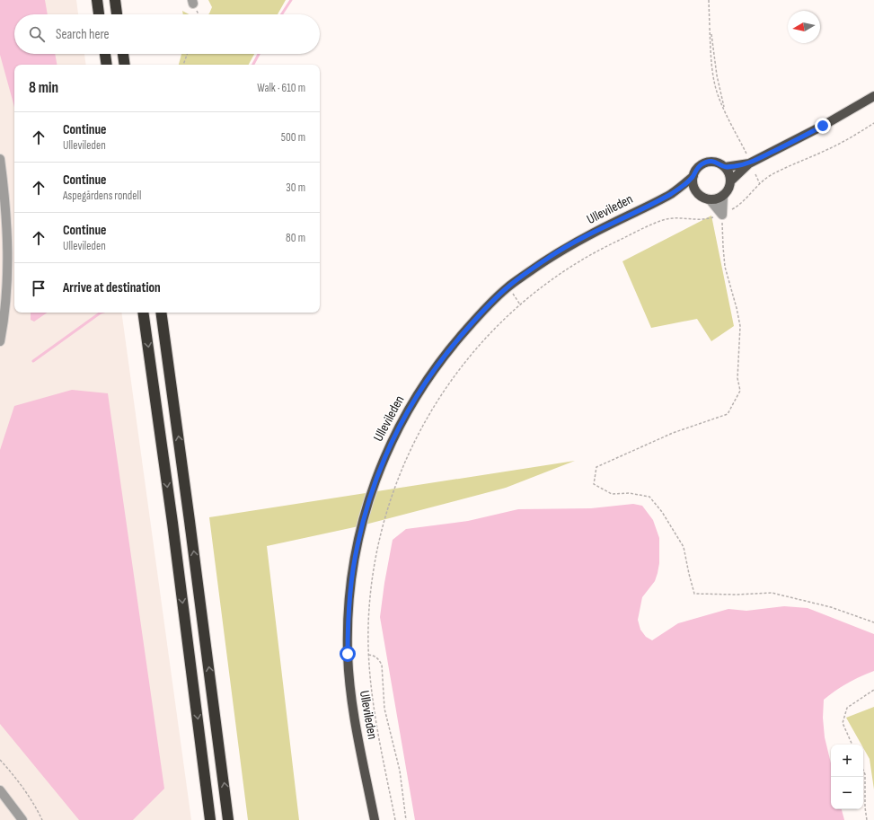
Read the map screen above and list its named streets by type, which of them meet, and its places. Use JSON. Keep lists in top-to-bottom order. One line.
{"streets":{"main road":["Ullevileden"]},"north":"left","page":{"search":"Search here","heading":["8 min","Walk · 610 m"],"list":[["Continue","Ullevileden","500 m"],["Continue","Aspegårdens rondell","30 m"],["Continue","Ullevileden","80 m"],"Arrive at destination"],"map_buttons":["+","−"]}}
